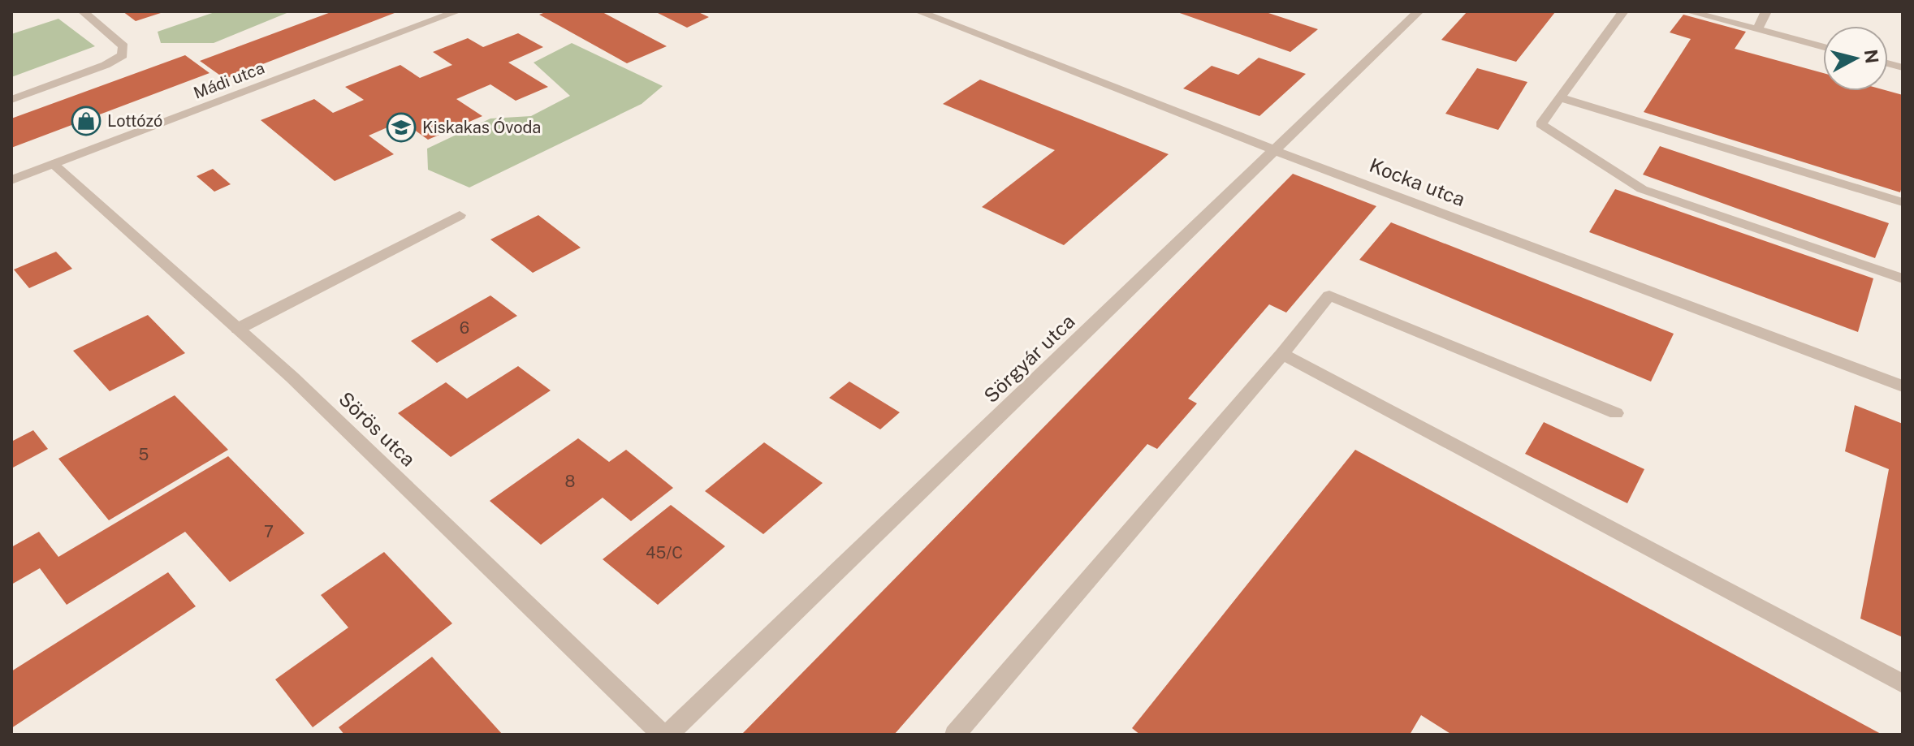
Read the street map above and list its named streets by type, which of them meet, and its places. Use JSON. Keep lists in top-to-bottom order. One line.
{"streets":{"street":["Mádi utca","Kocka utca","Sörgyár utca","Sörös utca"]},"crossings":[["Mádi utca","Sörös utca"],["Kocka utca","Sörgyár utca"]],"places":{"shop":["Lottózó"],"school or university":["Kiskakas Óvoda"]},"house_numbers":["6","5","8","7","45/C"],"north":"right"}
